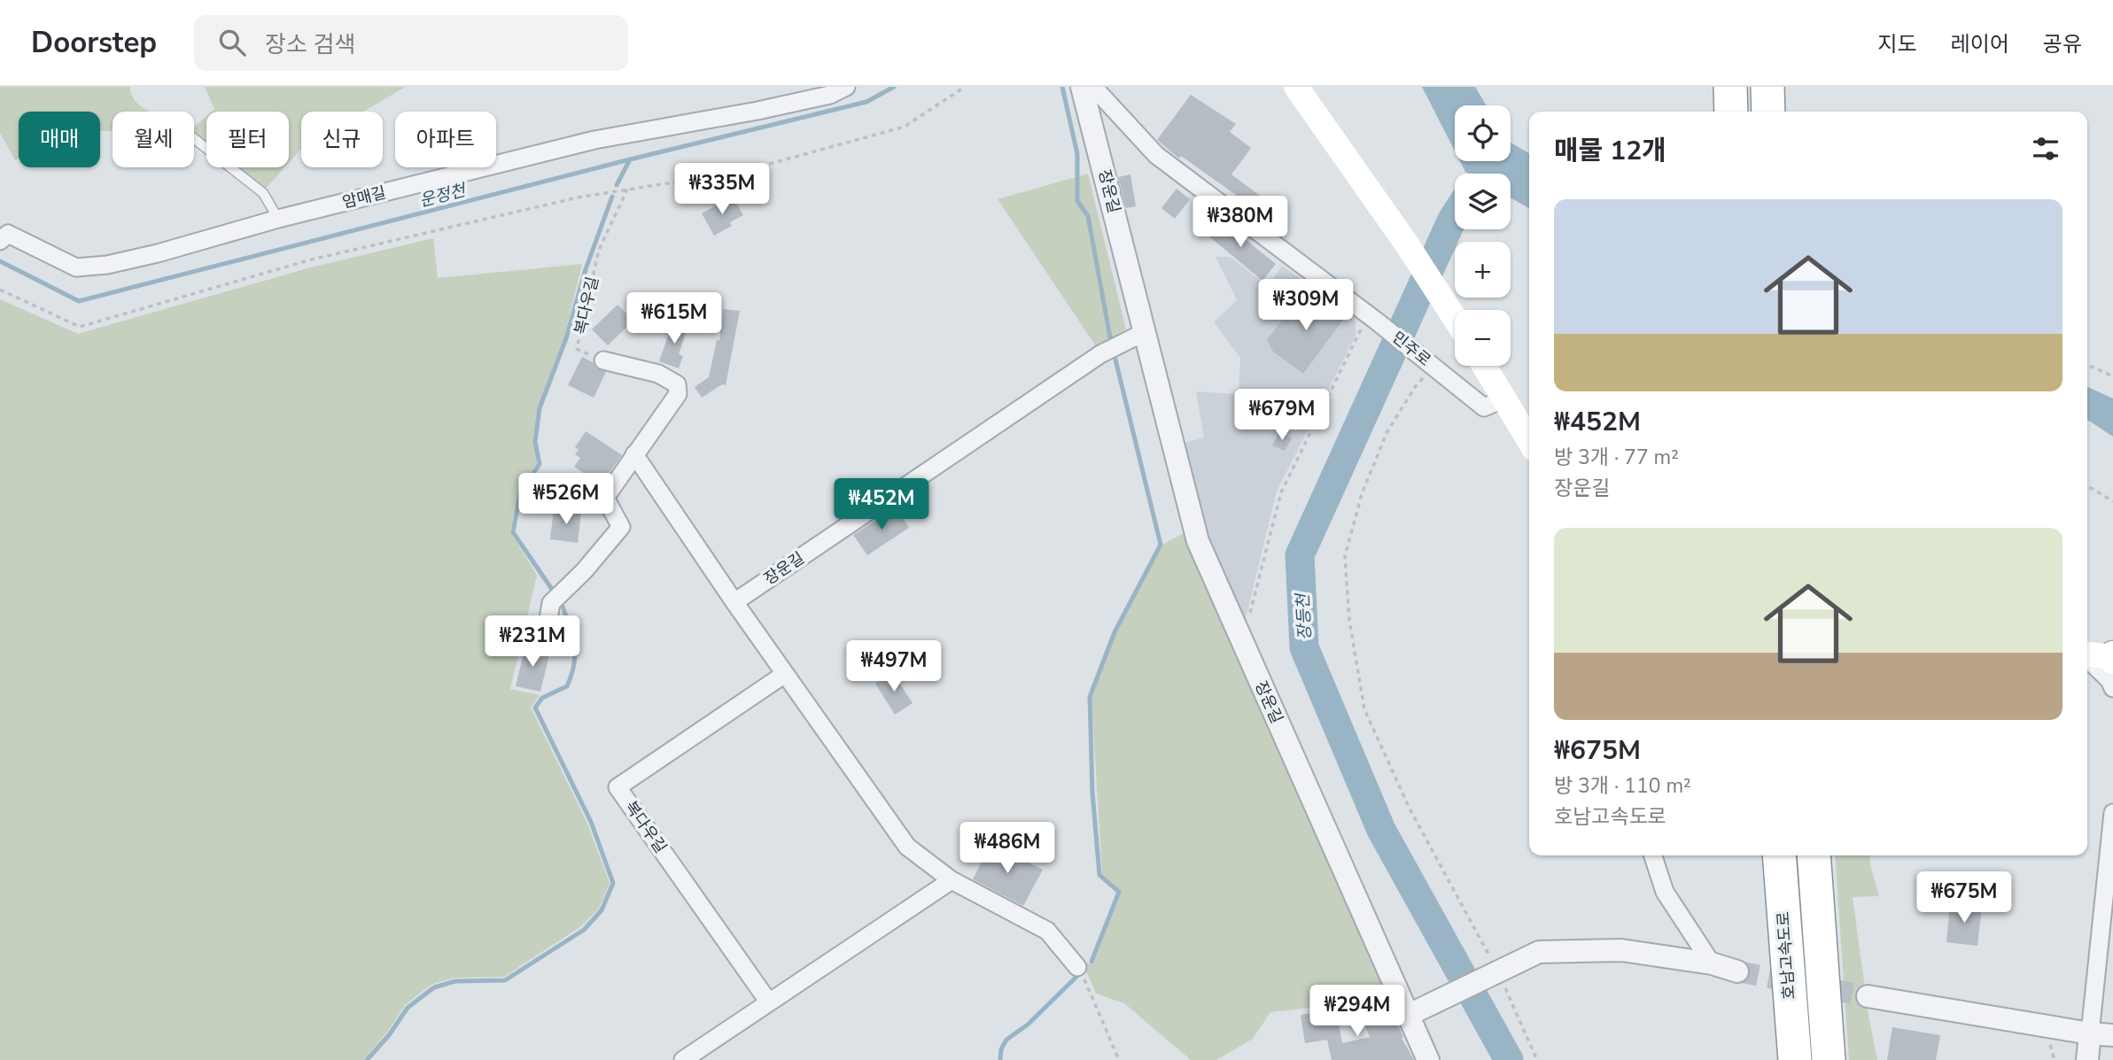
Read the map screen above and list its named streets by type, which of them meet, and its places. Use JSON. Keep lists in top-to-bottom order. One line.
{"streets":{"highway":["호남고속도로"],"street":["장운길","암매길","복다우길","민주로"]},"water":["운정천","장등천"],"page":{"header":"Doorstep","search":"장소 검색","nav":["지도","레이어","공유"],"map_buttons":["+","−"],"chip":["매매","월세","필터","신규","아파트"],"heading":"매물 12개","price":["₩335M","₩380M","₩309M","₩615M","₩679M","₩526M","₩452M","₩231M","₩497M","₩486M","₩675M","₩294M"],"list":[{"name":"₩452M","note":"방 3개 · 77 m² · 장운길"},{"name":"₩675M","note":"방 3개 · 110 m² · 호남고속도로"}]}}
